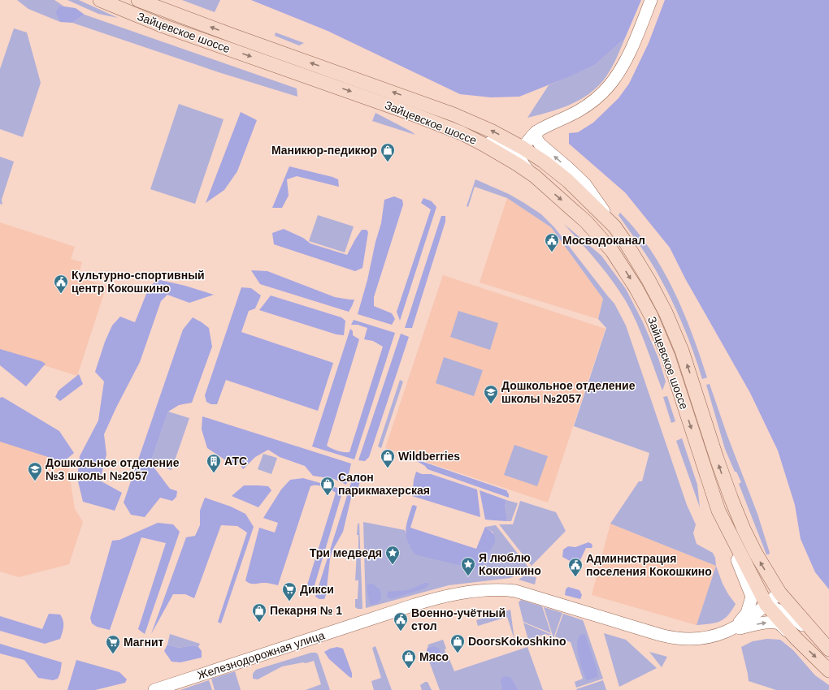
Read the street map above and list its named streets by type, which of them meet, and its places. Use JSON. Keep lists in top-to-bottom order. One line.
{"streets":{"main road":["Зайцевское шоссе"],"street":["Железнодорожная улица"]},"places":{"shop":["Маникюр-педикюр","Wildberries","Салон парикмахерская","Пекарня № 1","DoorsKokoshkino","Мясо"],"public building":["Мосводоканал","Культурно-спортивный центр Кокошкино","Администрация поселения Кокошкино","Военно-учётный стол"],"school or university":["Дошкольное отделение школы №2057","Дошкольное отделение №3 школы №2057"],"building":["АТС"],"place":["Три медведя","Я люблю Кокошкино"],"supermarket":["Дикси","Магнит"]}}
